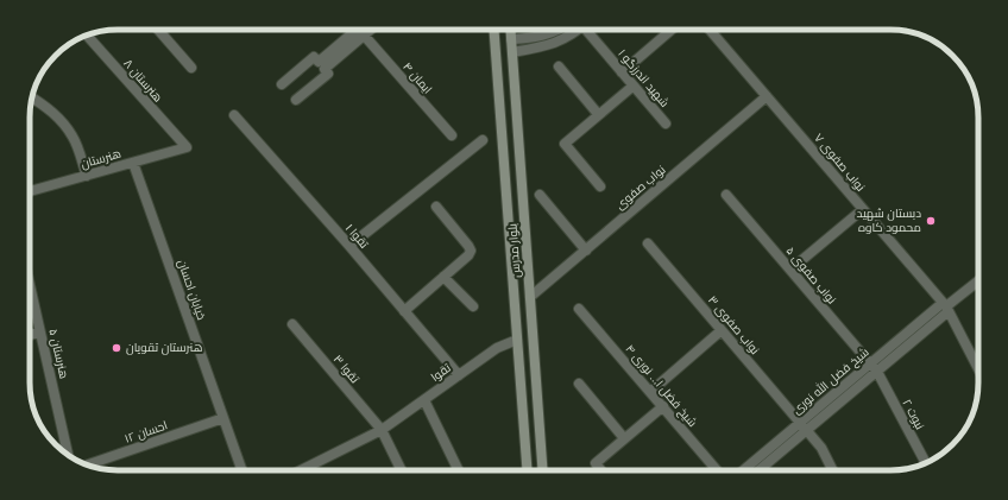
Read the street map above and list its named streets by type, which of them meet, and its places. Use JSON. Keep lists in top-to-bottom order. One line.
{"streets":{"main road":["بلوار مدرس"],"street":["ایمان ۴","شهید اندرزگو ۱","هنرستان ۸","هنرستان","نواب صفوی ۷","نواب صفوی","تقوا ۱","نواب صفوی ۵","خیابان احسان","نواب صفوی ۳","هنرستان ۵","تقوا ۳","تقوا","شیخ فضل الله نوری","شیخ فضل ا... نوری ۴","نبوت ۲","احسان ۱۲"]},"crossings":[["هنرستان ۸","هنرستان"],["هنرستان","خیابان احسان"],["نواب صفوی ۷","نواب صفوی"],["نواب صفوی ۷","شیخ فضل الله نوری"],["نواب صفوی","بلوار مدرس"],["تقوا ۱","تقوا"],["بلوار مدرس","تقوا"],["نواب صفوی ۵","شیخ فضل الله نوری"],["نواب صفوی ۵","نبوت ۲"],["خیابان احسان","احسان ۱۲"],["نواب صفوی ۳","شیخ فضل الله نوری"],["تقوا ۳","تقوا"],["شیخ فضل الله نوری","نبوت ۲"]],"places":["دبستان شهید محمود کاوه","هنرستان تقویان"]}
